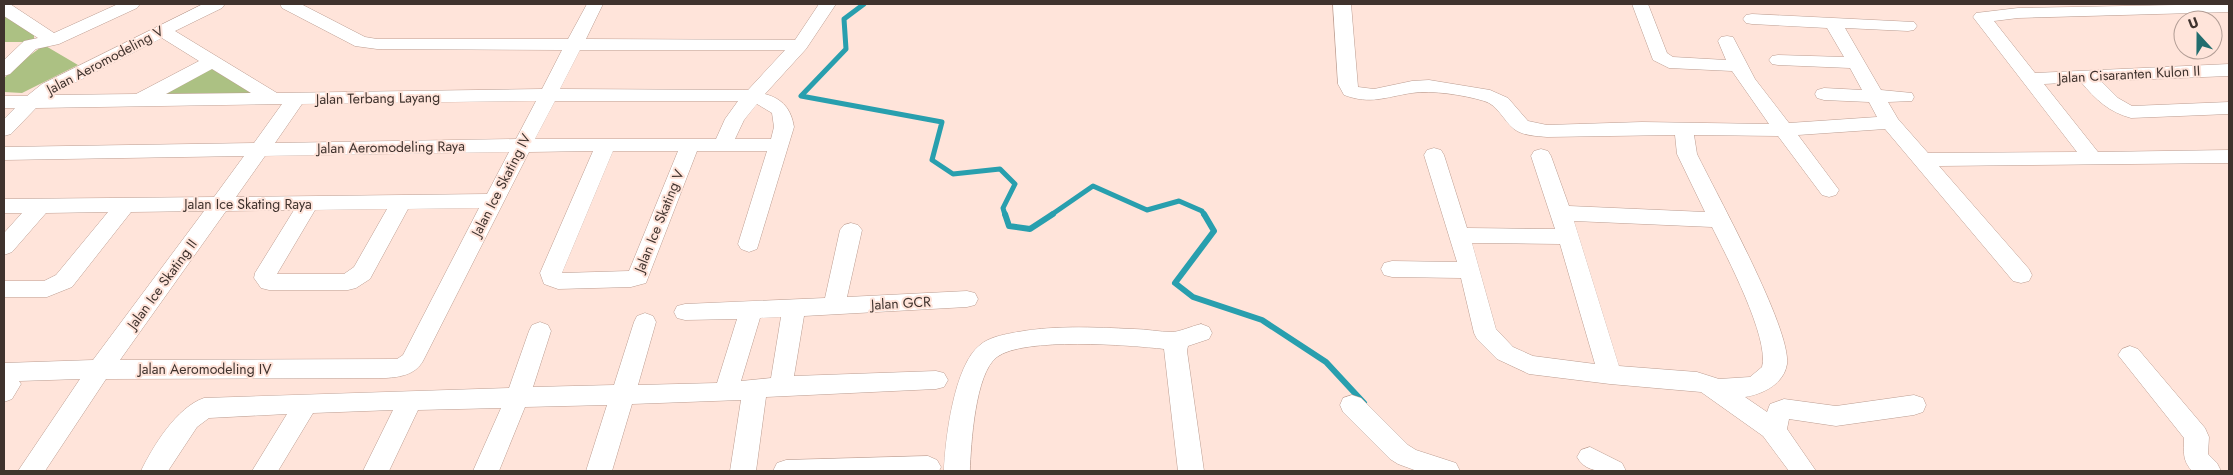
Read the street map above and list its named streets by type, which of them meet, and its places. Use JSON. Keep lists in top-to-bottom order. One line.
{"streets":{"street":["Jalan Aeromodeling V","Jalan Cisaranten Kulon II","Jalan Terbang Layang","Jalan Aeromodeling Raya","Jalan Ice Skating IV","Jalan Ice Skating Raya","Jalan Ice Skating V","Jalan Ice Skating II","Jalan GCR","Jalan Aeromodeling IV"]},"crossings":[["Jalan Aeromodeling V","Jalan Terbang Layang"],["Jalan Terbang Layang","Jalan Aeromodeling Raya"],["Jalan Terbang Layang","Jalan Ice Skating IV"],["Jalan Terbang Layang","Jalan Ice Skating II"],["Jalan Aeromodeling Raya","Jalan Ice Skating IV"],["Jalan Aeromodeling Raya","Jalan Ice Skating V"],["Jalan Aeromodeling Raya","Jalan Ice Skating II"],["Jalan Ice Skating IV","Jalan Ice Skating Raya"],["Jalan Ice Skating IV","Jalan Aeromodeling IV"],["Jalan Ice Skating Raya","Jalan Ice Skating II"],["Jalan Ice Skating II","Jalan Aeromodeling IV"]],"north":"top"}
